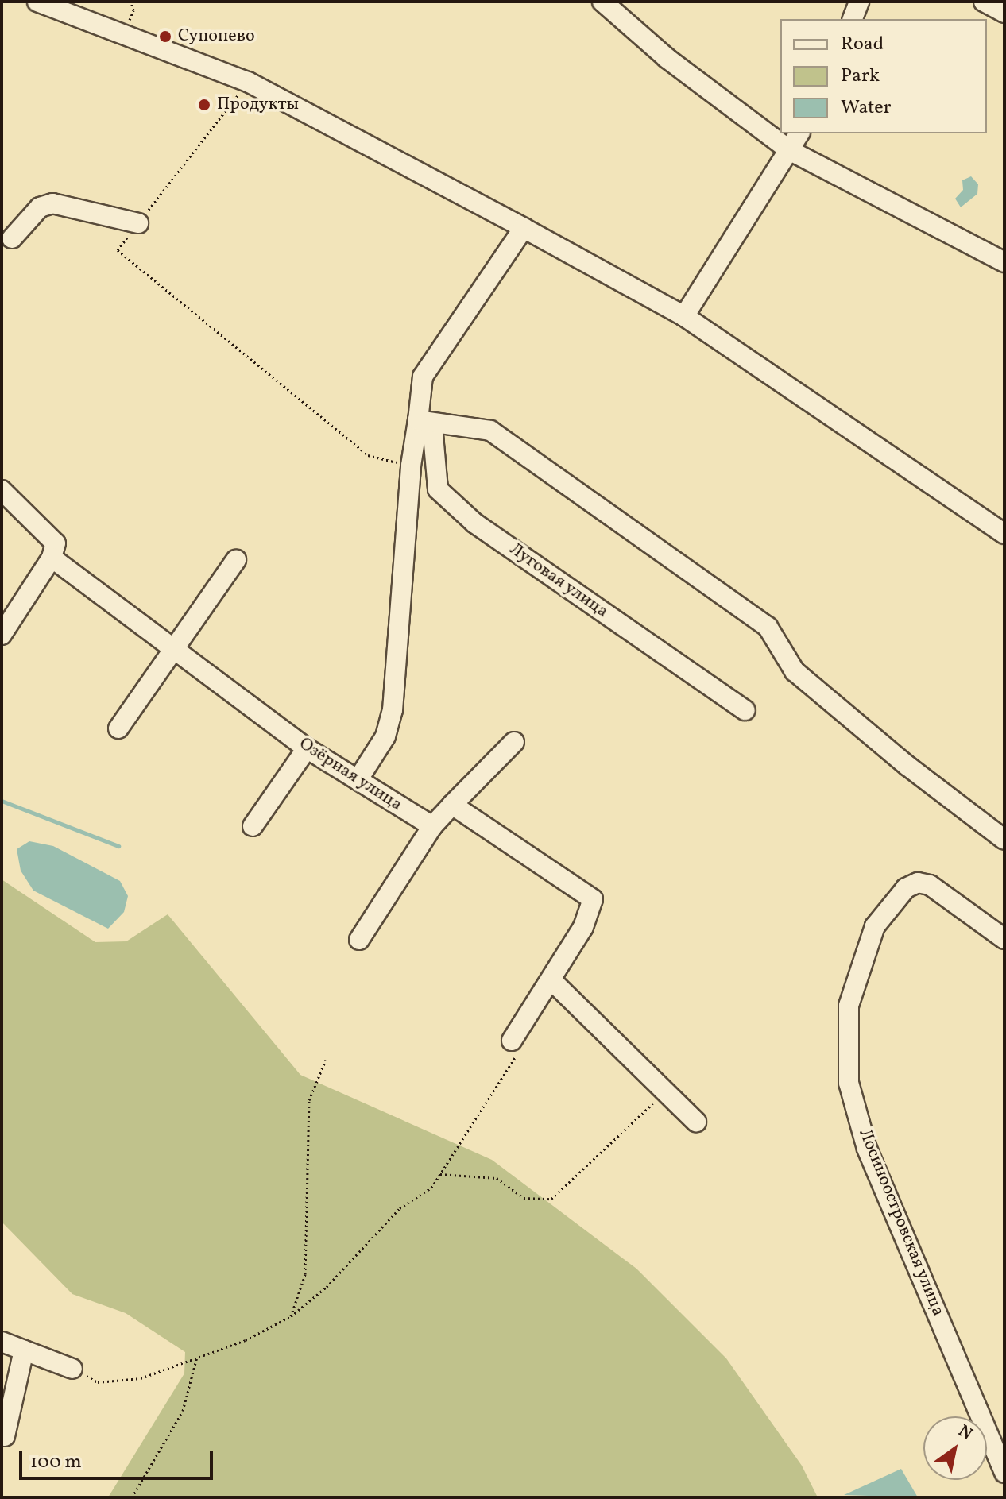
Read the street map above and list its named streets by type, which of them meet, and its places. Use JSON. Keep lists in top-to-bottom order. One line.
{"streets":{"street":["Луговая улица","Озёрная улица","Лосиноостровская улица"]},"places":["Супонево","Продукты"],"legend":["Road","Park","Water"],"scale_bar":"100 m","north":"top right"}
